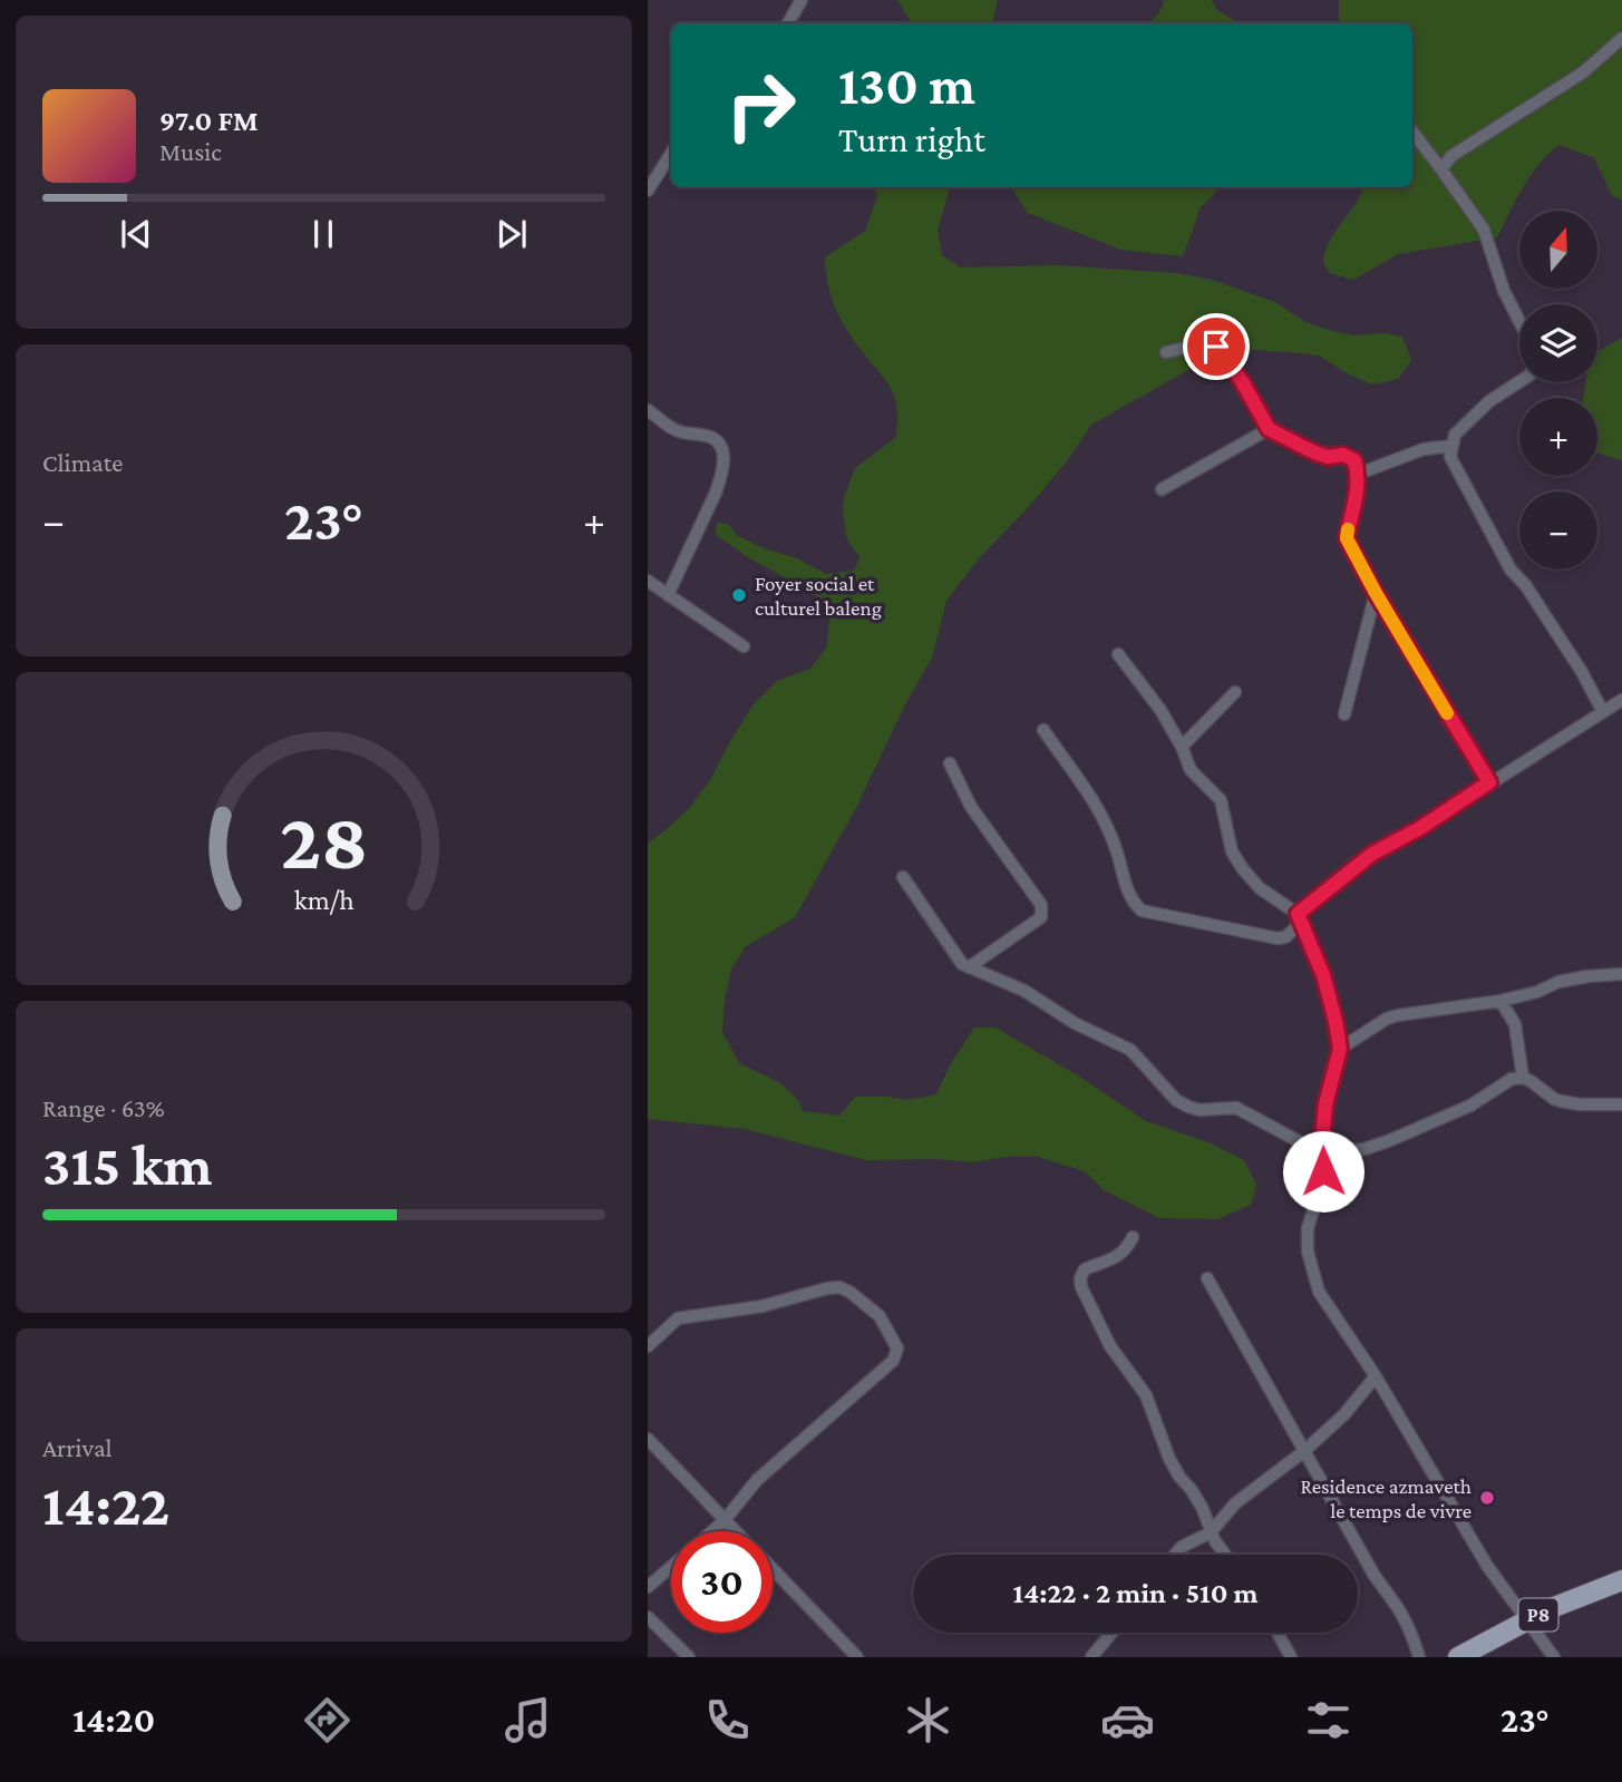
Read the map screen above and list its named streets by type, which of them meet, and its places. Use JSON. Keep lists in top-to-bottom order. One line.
{"streets":{"main road":["P8"]},"places":["Foyer social et culturel baleng","Residence azmaveth le temps de vivre"],"north":"top","page":{"turn":["130 m","Turn right"],"song":["97.0 FM","Music"],"map_buttons":["+","−"],"tile":["Climate",["Range · 63%","315 km"],["Arrival","14:22"]],"heat":["−","23°","+"],"limit":"30","trip":"14:22 · 2 min · 510 m","tabs":["14:20","23°"],"gauge":["28","km/h"]}}
